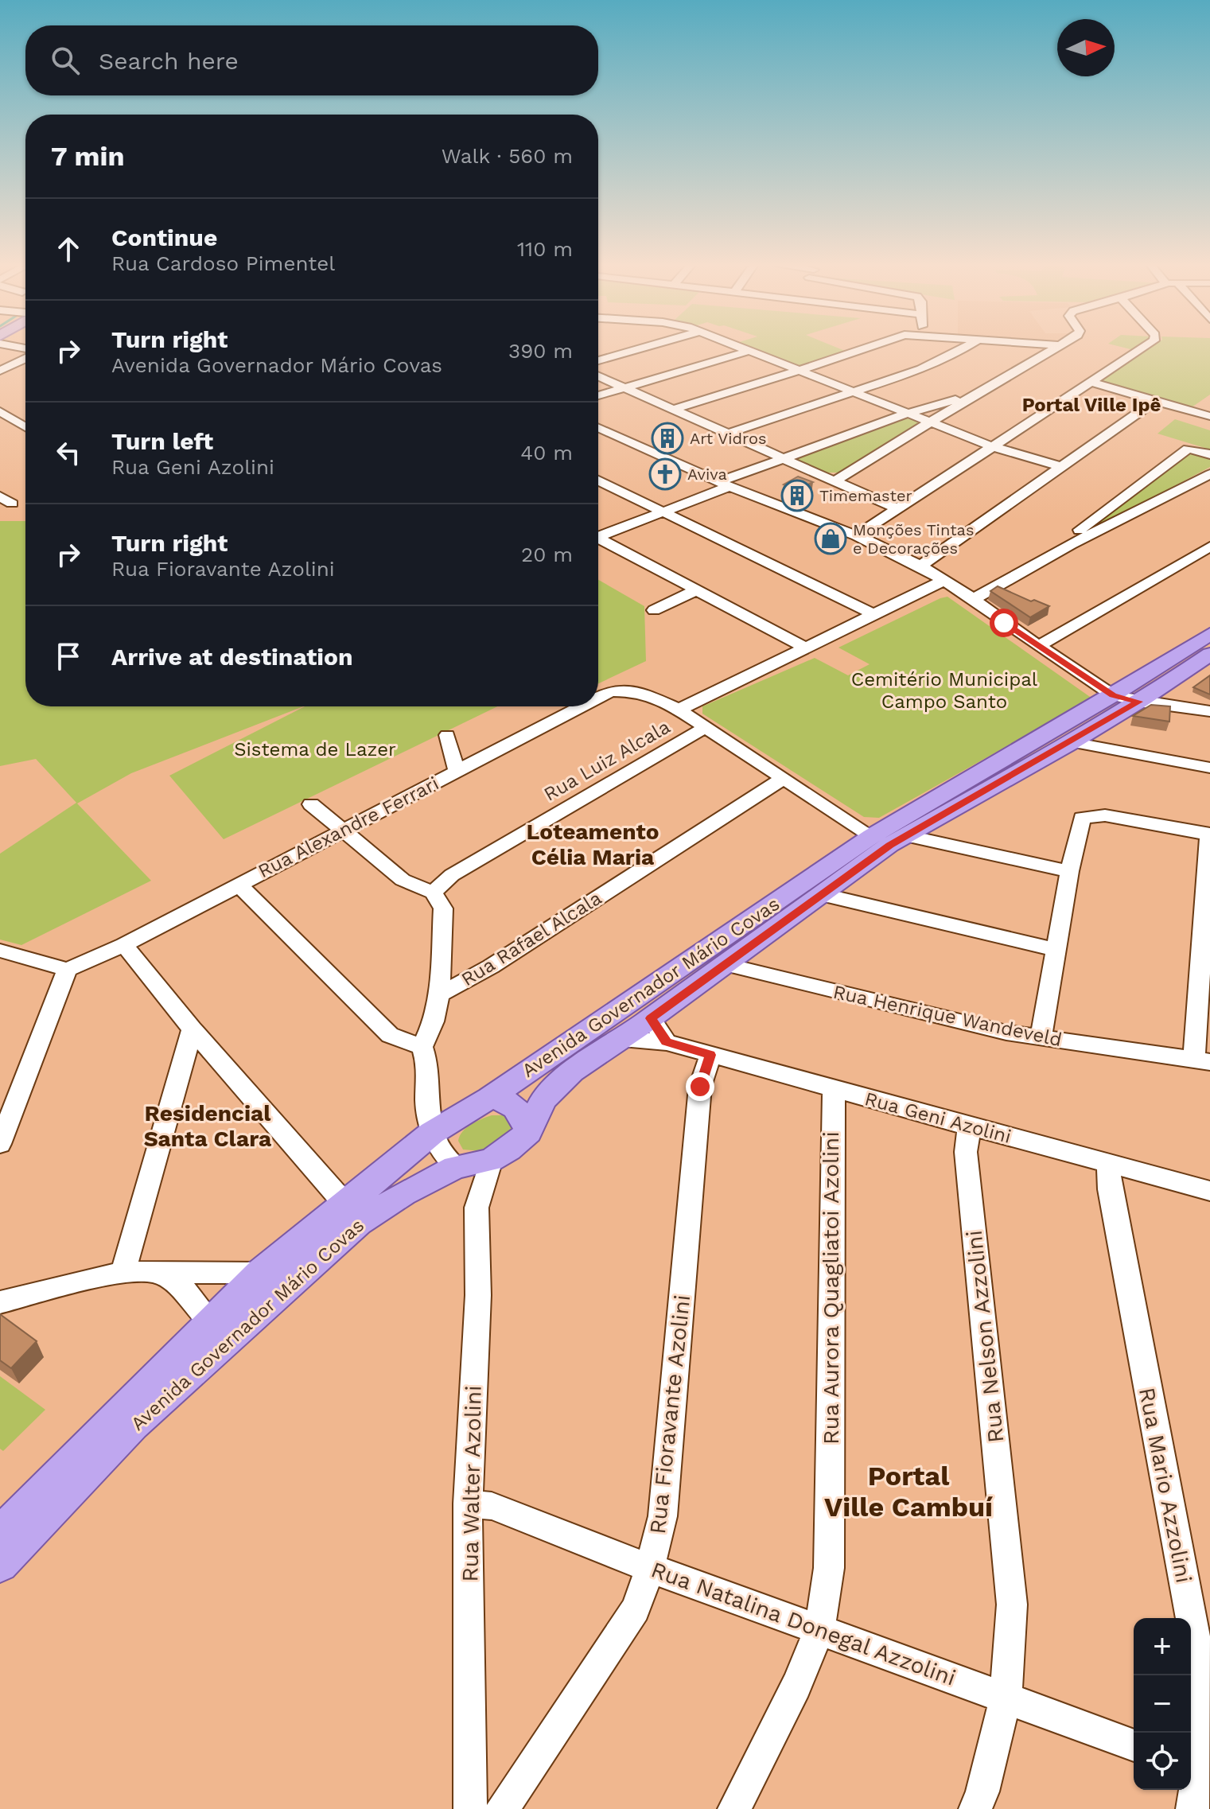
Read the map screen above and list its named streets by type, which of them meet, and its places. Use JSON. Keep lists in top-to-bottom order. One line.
{"streets":{"main road":["Avenida Governador Mário Covas"],"street":["Rua Luiz Alcala","Rua Alexandre Ferrari","Rua Rafael Alcala","Rua Henrique Wandeveld","Rua Geni Azolini","Rua Aurora Quagliatoi Azolini","Rua Nelson Azzolini","Rua Fioravante Azolini","Rua Walter Azolini","Rua Mario Azzolini","Rua Natalina Donegal Azzolini"]},"crossings":[["Avenida Governador Mário Covas","Rua Henrique Wandeveld"],["Avenida Governador Mário Covas","Rua Geni Azolini"],["Avenida Governador Mário Covas","Rua Walter Azolini"],["Rua Geni Azolini","Rua Aurora Quagliatoi Azolini"],["Rua Geni Azolini","Rua Nelson Azzolini"],["Rua Geni Azolini","Rua Fioravante Azolini"],["Rua Geni Azolini","Rua Mario Azzolini"],["Rua Aurora Quagliatoi Azolini","Rua Natalina Donegal Azzolini"],["Rua Nelson Azzolini","Rua Natalina Donegal Azzolini"],["Rua Fioravante Azolini","Rua Natalina Donegal Azzolini"],["Rua Walter Azolini","Rua Natalina Donegal Azzolini"]],"districts":["Portal Ville Ipê","Loteamento Célia Maria","Residencial Santa Clara","Portal Ville Cambuí"],"parks":["Cemitério Municipal Campo Santo","Sistema de Lazer"],"places":{"building":["Art Vidros","Timemaster"],"church":["Aviva"],"shop":["Monções Tintas e Decorações"]},"north":"right","page":{"search":"Search here","heading":["7 min","Walk · 560 m"],"list":[["Continue","Rua Cardoso Pimentel","110 m"],["Turn right","Avenida Governador Mário Covas","390 m"],["Turn left","Rua Geni Azolini","40 m"],["Turn right","Rua Fioravante Azolini","20 m"],"Arrive at destination"],"map_buttons":["+","−"]}}
